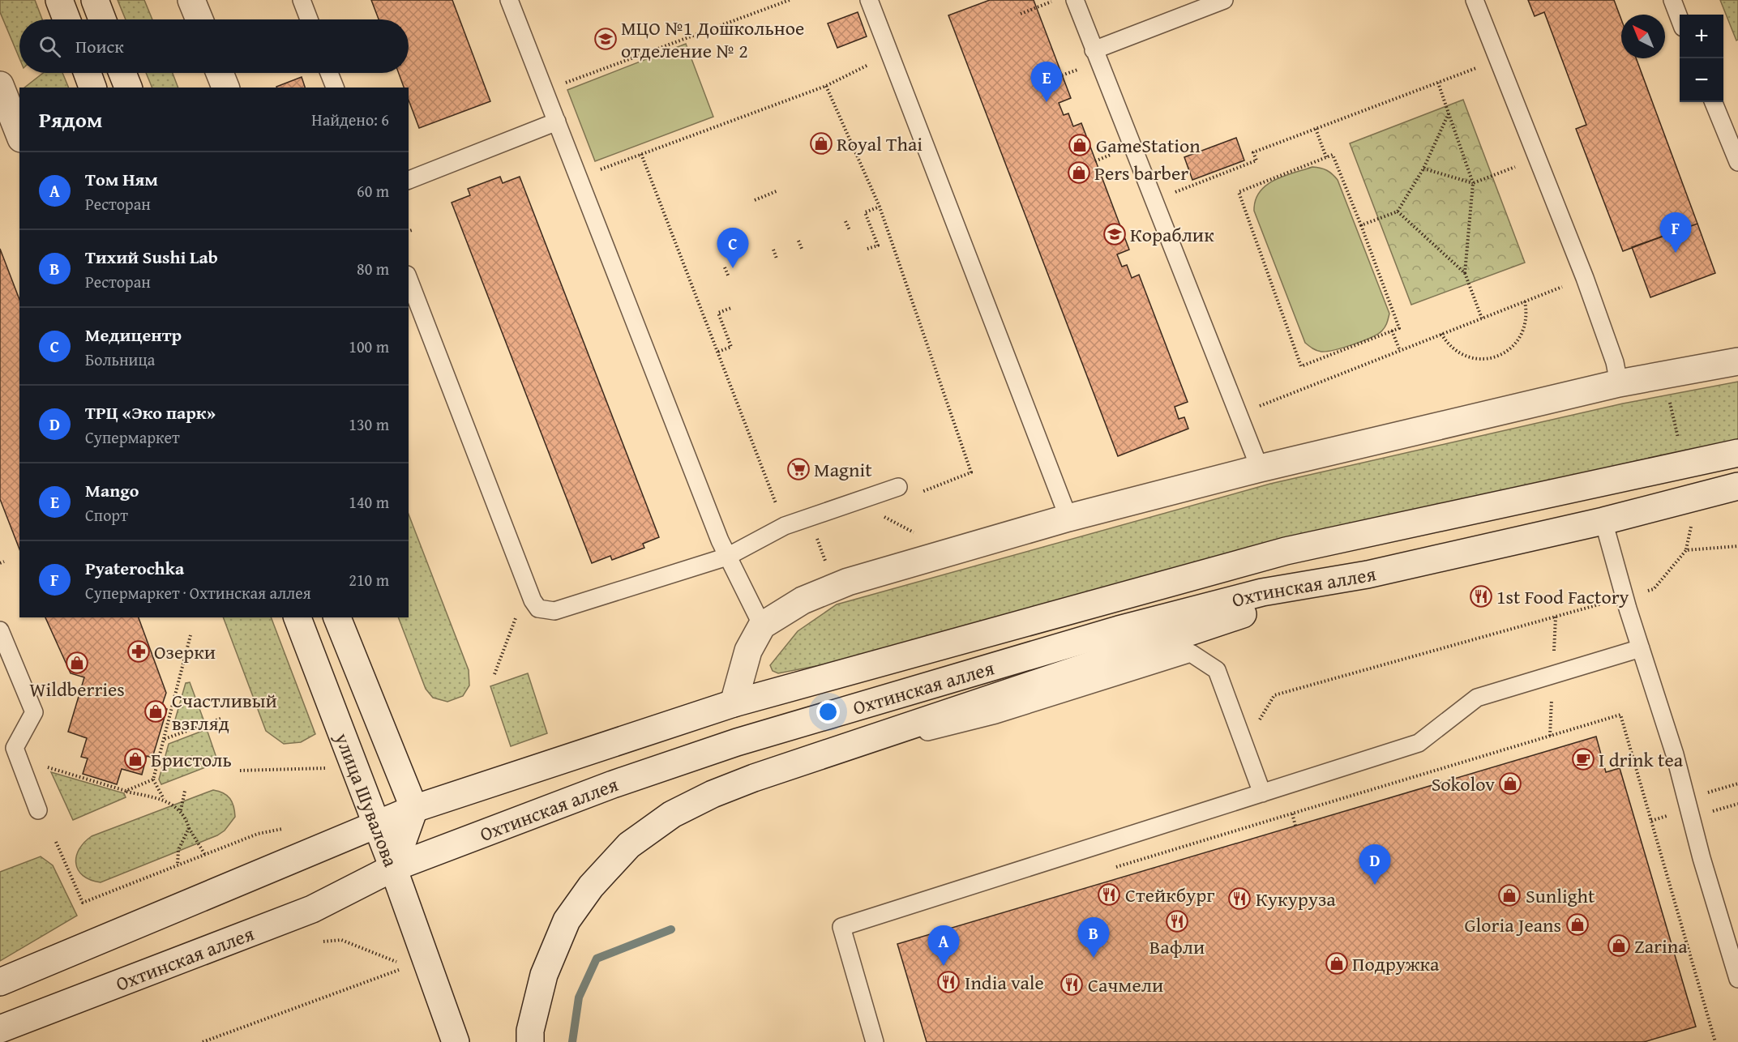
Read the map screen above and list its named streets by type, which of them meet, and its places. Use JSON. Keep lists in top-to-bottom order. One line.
{"streets":{"street":["Охтинская аллея","улица Шувалова"]},"crossings":[["Охтинская аллея","улица Шувалова"]],"places":{"school or university":["МЦО №1 Дошкольное отделение № 2","Кораблик"],"shop":["Royal Thai","GameStation","Pers barber","Wildberries","Счастливый взгляд","Бристоль","Sokolov","Sunlight","Gloria Jeans","Zarina","Подружка"],"supermarket":["Magnit"],"restaurant":["1st Food Factory","Стейкбург","Кукуруза","Вафли","India vale","Сачмели"],"pharmacy":["Озерки"],"cafe":["I drink tea"]},"north":"top left","page":{"map_buttons":["+","−"],"search":"Поиск","pins":["E","F","C","D","B","A"],"heading":["Рядом","Найдено: 6"],"list":[{"mark":"A","name":"Том Ням","note":"Ресторан","value":"60 m"},{"mark":"B","name":"Тихий Sushi Lab","note":"Ресторан","value":"80 m"},{"mark":"C","name":"Медицентр","note":"Больница","value":"100 m"},{"mark":"D","name":"ТРЦ «Эко парк»","note":"Супермаркет","value":"130 m"},{"mark":"E","name":"Mango","note":"Спорт","value":"140 m"},{"mark":"F","name":"Pyaterochka","note":"Супермаркет · Охтинская аллея","value":"210 m"}]}}
